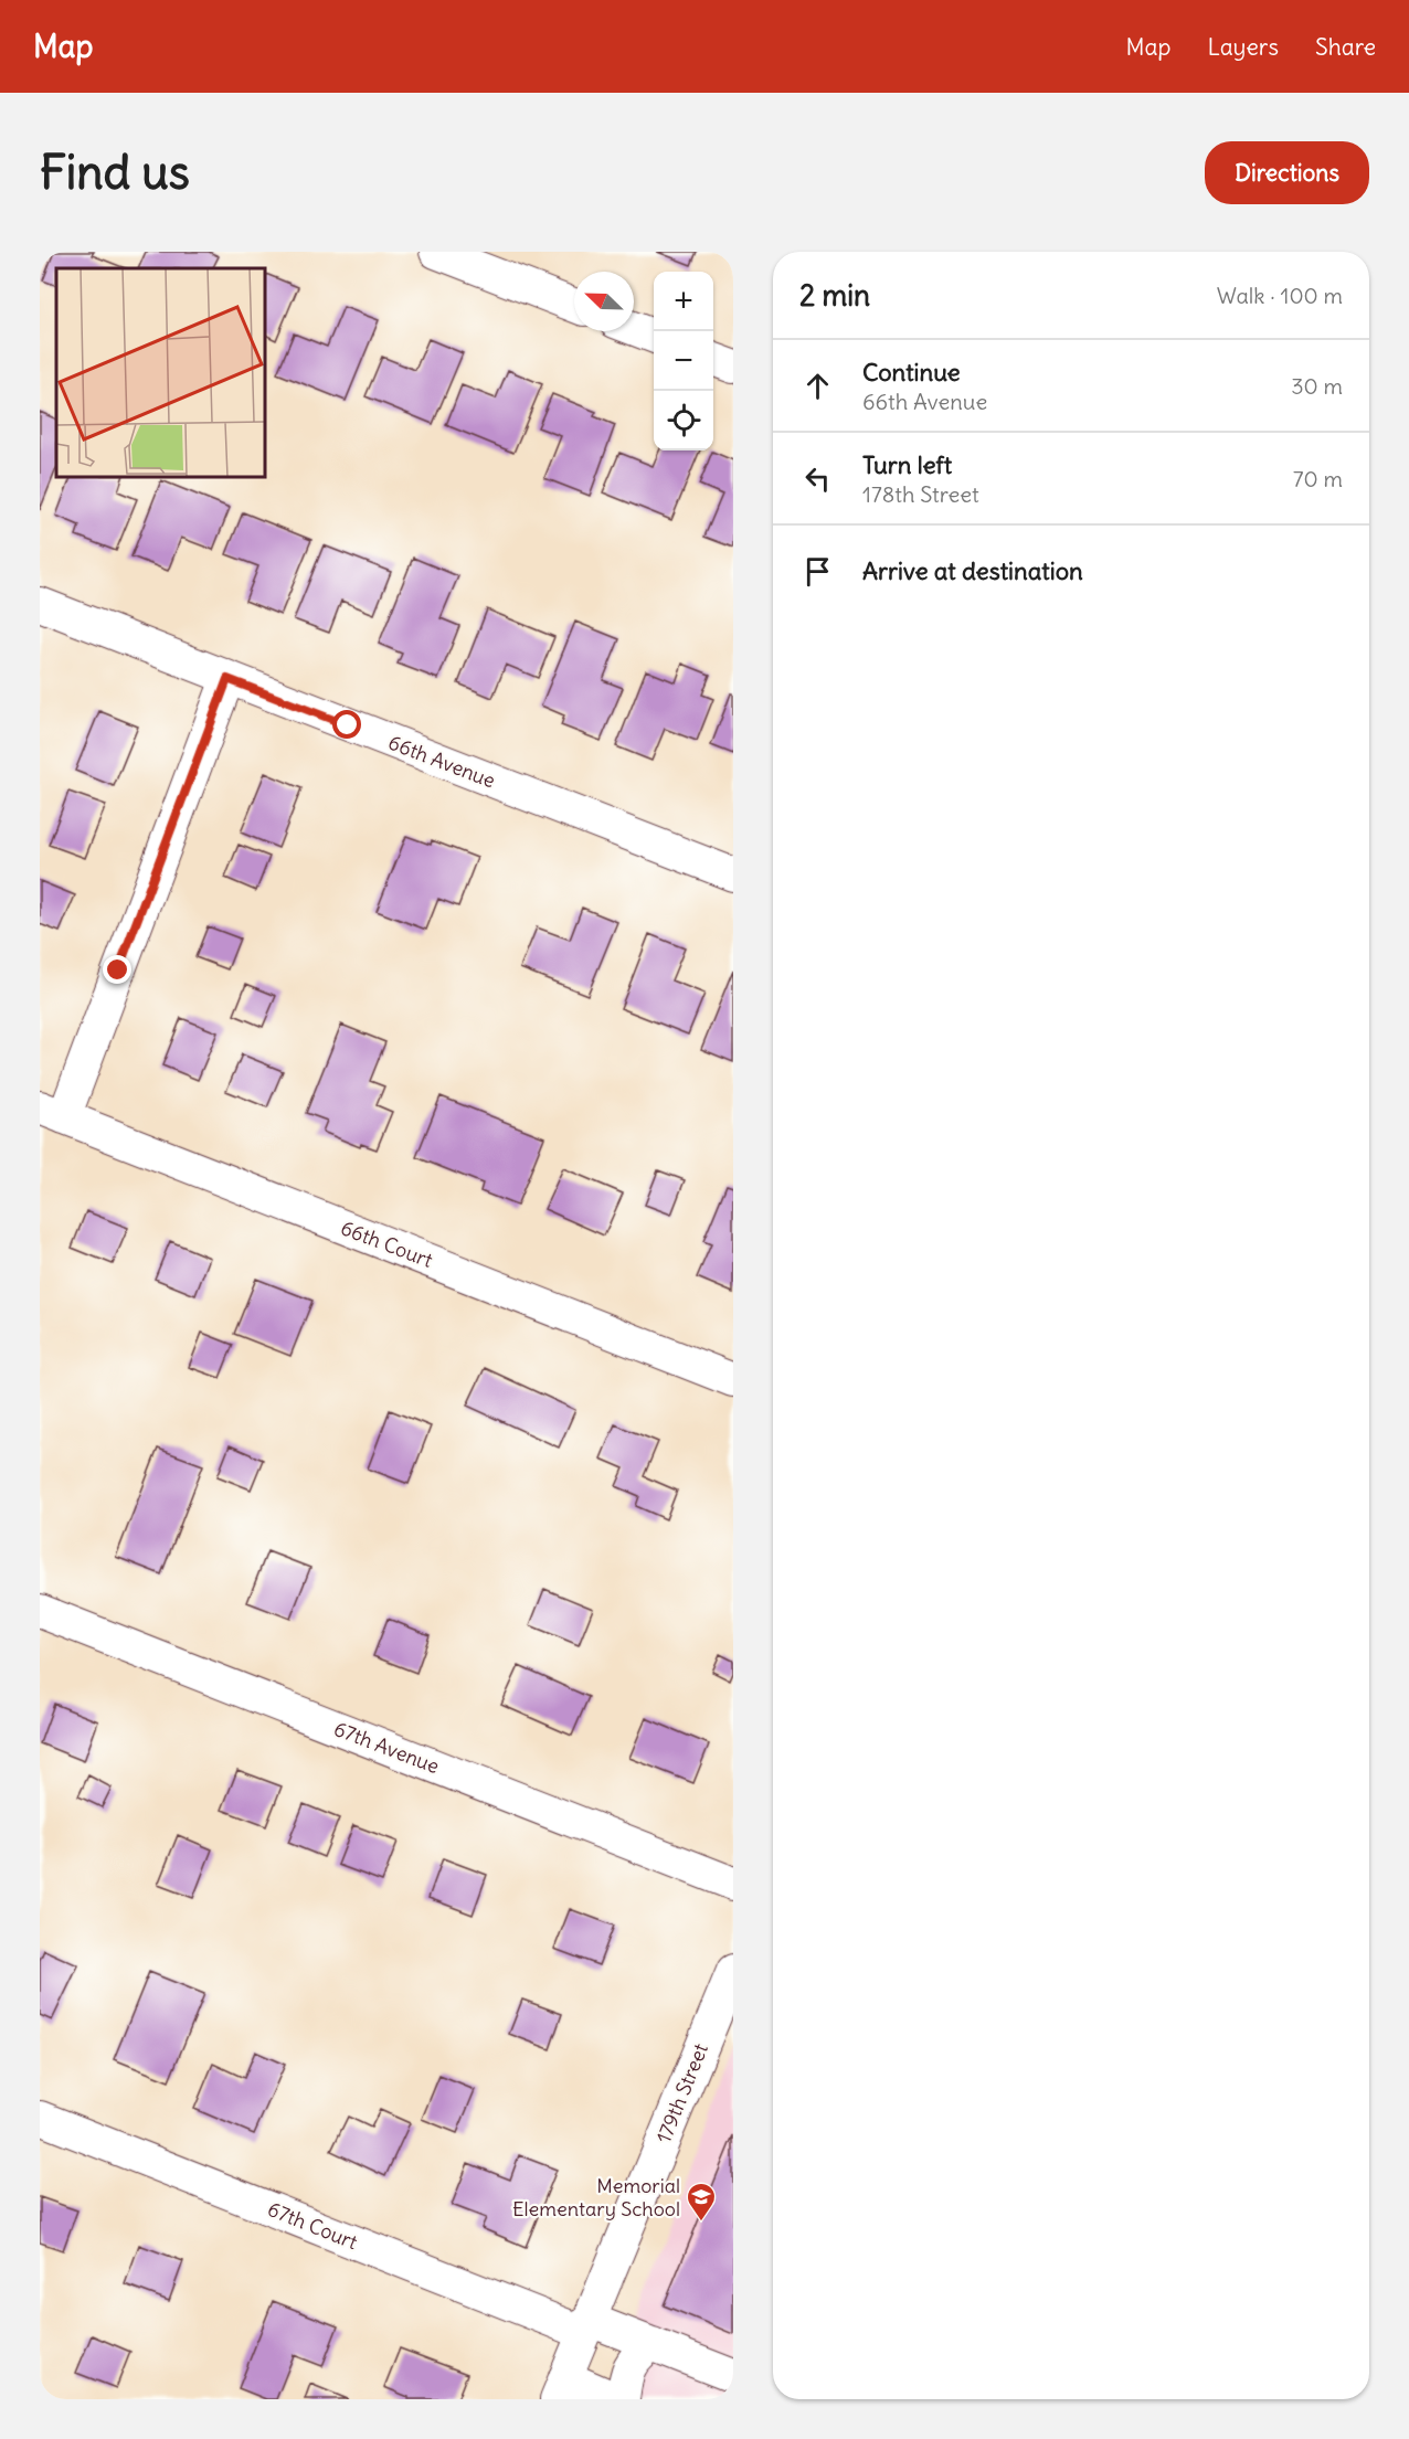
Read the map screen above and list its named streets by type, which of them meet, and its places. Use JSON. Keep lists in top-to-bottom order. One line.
{"streets":{"street":["66th Avenue","66th Court","67th Avenue","179th Street","67th Court"]},"crossings":[["179th Street","67th Court"]],"places":{"school or university":["Memorial Elementary School"]},"north":"top left","page":{"header":"Map","nav":["Map","Layers","Share"],"buttons":"Directions","title":"Find us","heading":["2 min","Walk · 100 m"],"map_buttons":["+","−"],"list":[["Continue","66th Avenue","30 m"],["Turn left","178th Street","70 m"],"Arrive at destination"]}}
